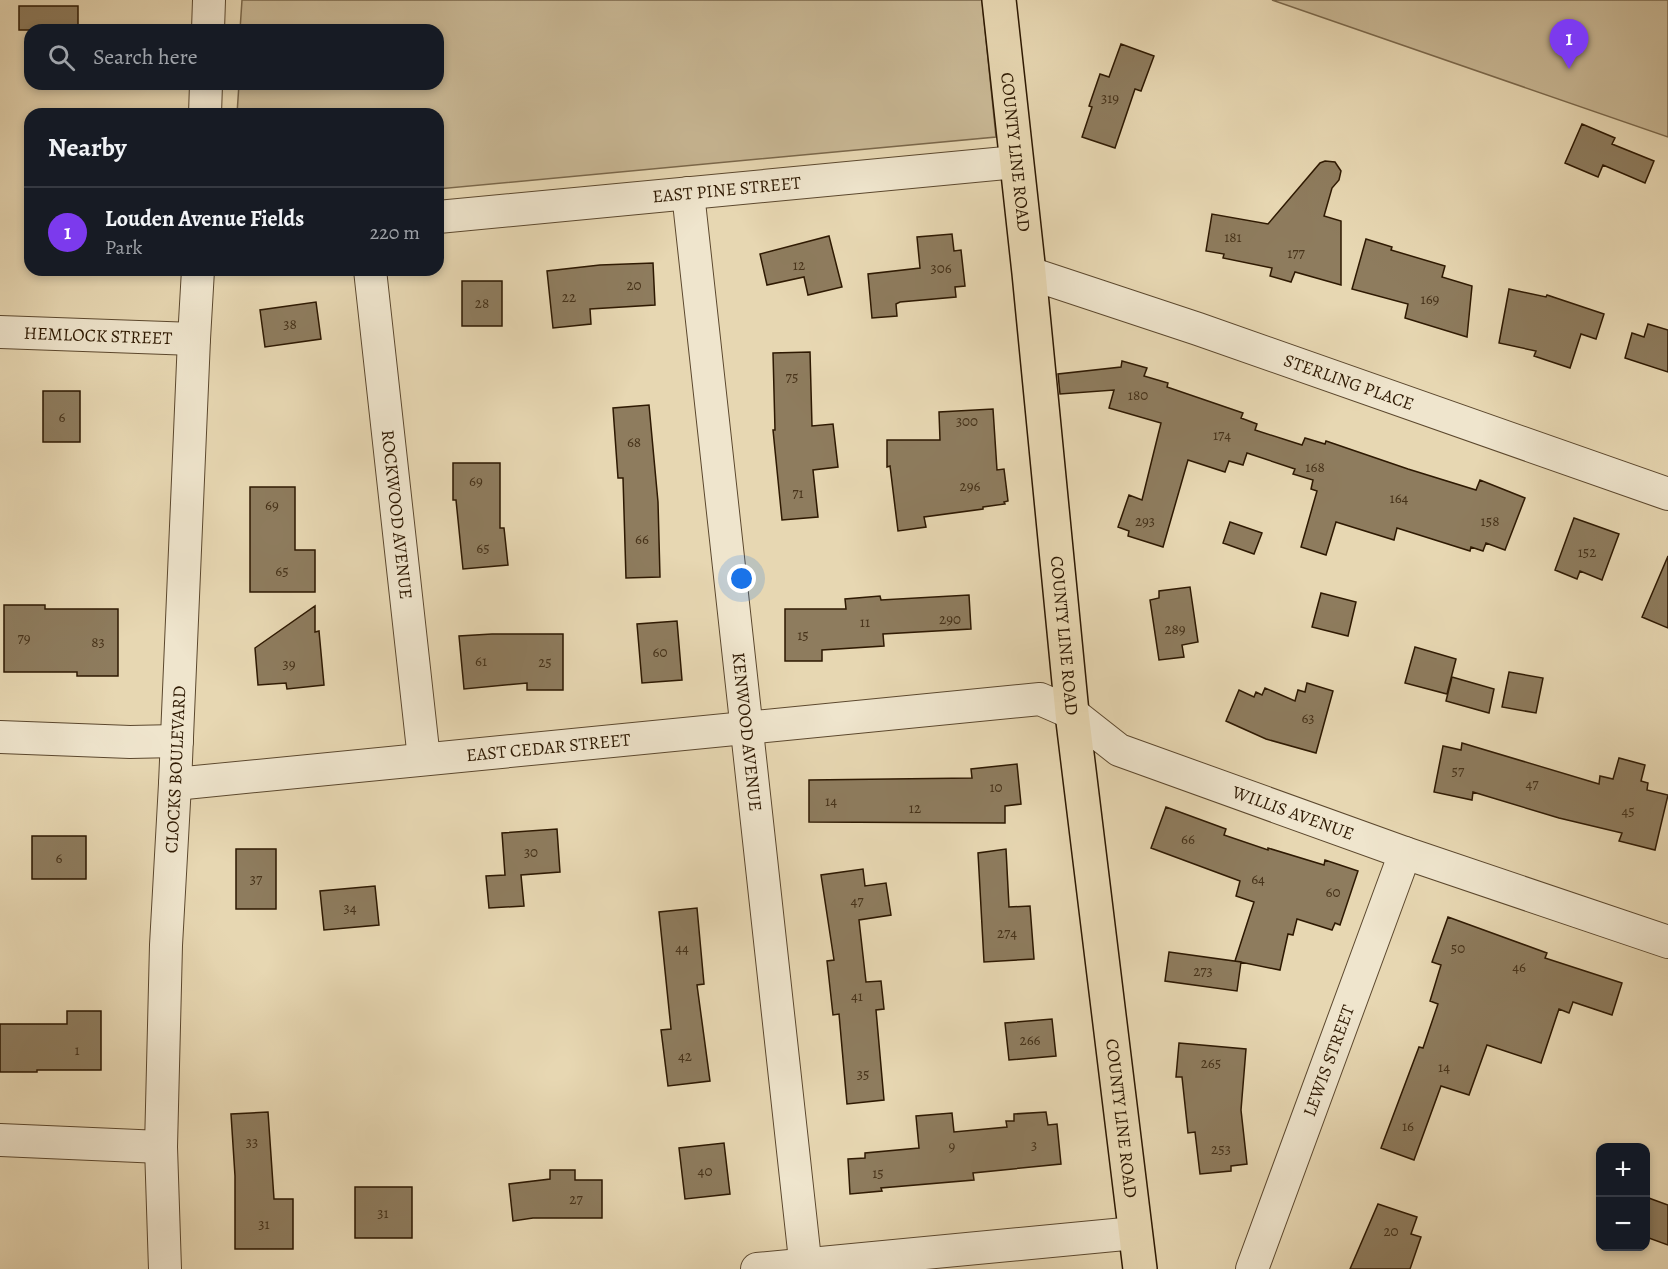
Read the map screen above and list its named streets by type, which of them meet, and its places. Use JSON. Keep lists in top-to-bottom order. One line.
{"streets":{"main road":["COUNTY LINE ROAD"],"street":["EAST PINE STREET","HEMLOCK STREET","STERLING PLACE","ROCKWOOD AVENUE","KENWOOD AVENUE","EAST CEDAR STREET","CLOCKS BOULEVARD","WILLIS AVENUE","LEWIS STREET"]},"crossings":[["COUNTY LINE ROAD","EAST PINE STREET"],["COUNTY LINE ROAD","STERLING PLACE"],["COUNTY LINE ROAD","WILLIS AVENUE"],["EAST PINE STREET","KENWOOD AVENUE"],["HEMLOCK STREET","CLOCKS BOULEVARD"],["ROCKWOOD AVENUE","EAST CEDAR STREET"],["KENWOOD AVENUE","EAST CEDAR STREET"],["EAST CEDAR STREET","CLOCKS BOULEVARD"],["EAST CEDAR STREET","WILLIS AVENUE"],["WILLIS AVENUE","LEWIS STREET"]],"house_numbers":["319","181","177","12","306","20","22","169","28","38","75","180","6","300","174","68","168","69","296","71","164","69","293","158","66","65","152","65","290","11","289","15","79","83","60","61","25","39","63","57","47","10","14","12","45","66","30","6","37","64","60","47","34","274","44","50","46","273","41","266","1","42","265","14","35","16","33","3","9","253","40","15","27","31","31","20"],"page":{"pins":"1","search":"Search here","heading":"Nearby","list":[{"mark":"1","name":"Louden Avenue Fields","note":"Park","value":"220 m"}],"map_buttons":["+","−"]}}
